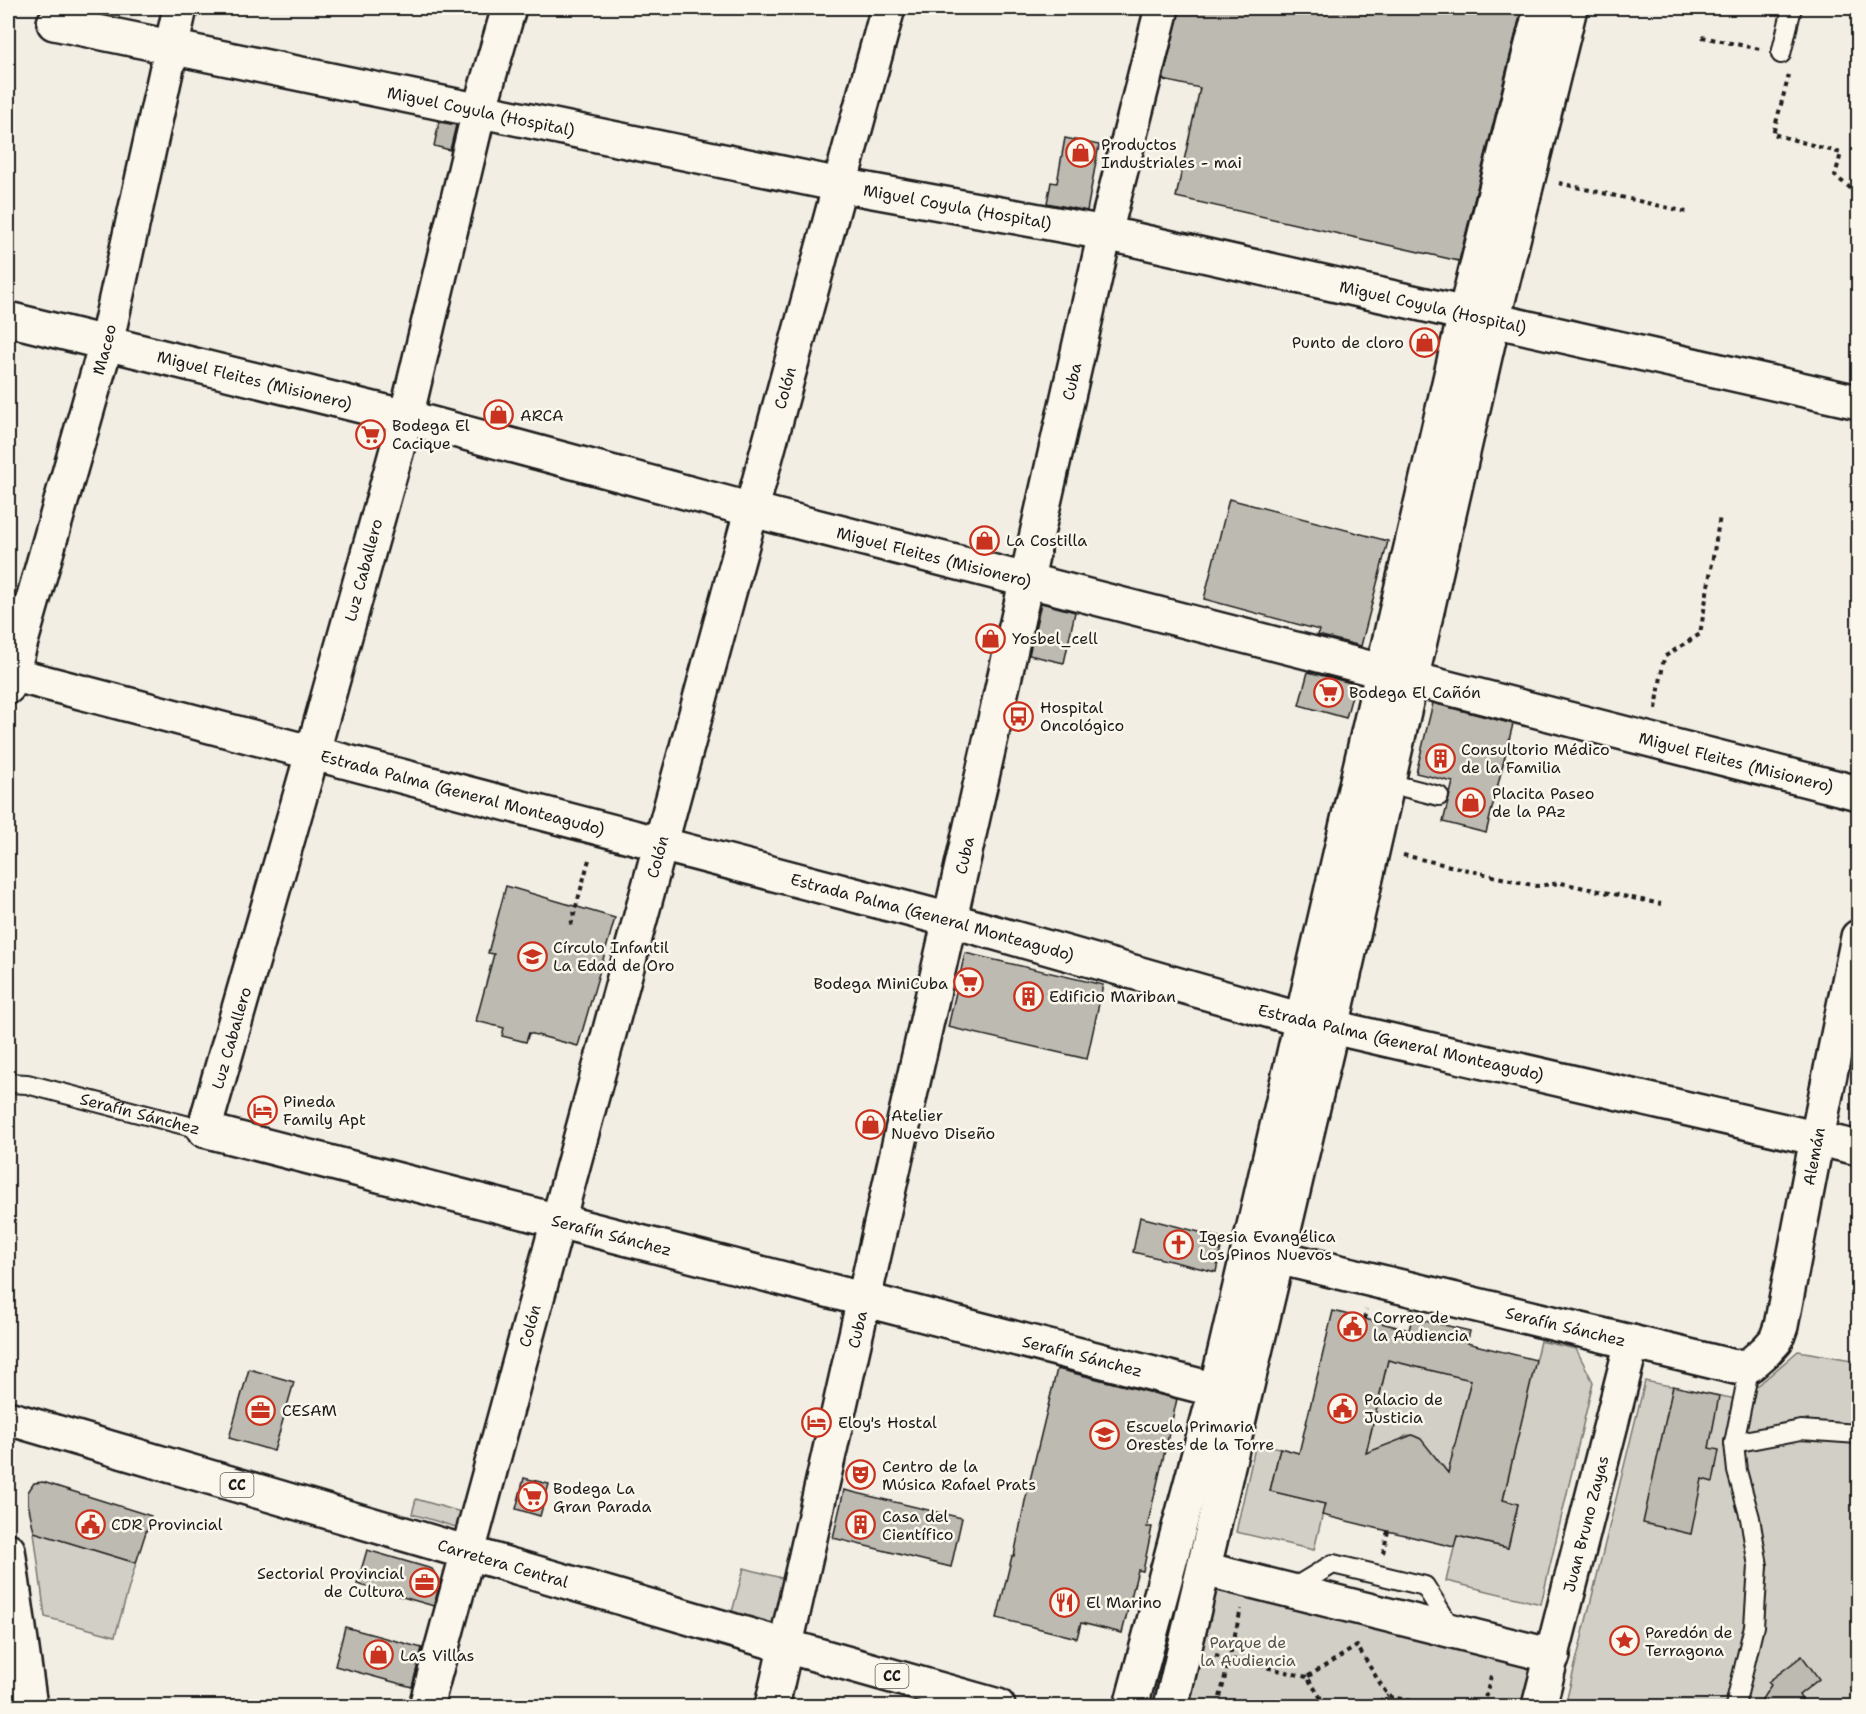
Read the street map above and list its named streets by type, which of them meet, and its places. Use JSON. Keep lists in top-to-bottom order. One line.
{"streets":{"street":["Miguel Coyula (Hospital)","Maceo","Miguel Fleites (Misionero)","Cuba","Colón","Luz Caballero","Estrada Palma (General Monteagudo)","Serafín Sánchez","Alemán","CC","Juan Bruno Zayas","Carretera Central"]},"crossings":[["Miguel Coyula (Hospital)","Maceo"],["Miguel Coyula (Hospital)","Cuba"],["Miguel Coyula (Hospital)","Colón"],["Miguel Coyula (Hospital)","Luz Caballero"],["Maceo","Miguel Fleites (Misionero)"],["Maceo","Estrada Palma (General Monteagudo)"],["Miguel Fleites (Misionero)","Cuba"],["Miguel Fleites (Misionero)","Colón"],["Miguel Fleites (Misionero)","Luz Caballero"],["Cuba","Estrada Palma (General Monteagudo)"],["Cuba","Serafín Sánchez"],["Cuba","Carretera Central"],["Colón","Estrada Palma (General Monteagudo)"],["Colón","Serafín Sánchez"],["Colón","Carretera Central"],["Luz Caballero","Estrada Palma (General Monteagudo)"],["Luz Caballero","Serafín Sánchez"],["Estrada Palma (General Monteagudo)","Alemán"],["Serafín Sánchez","Alemán"],["Serafín Sánchez","Juan Bruno Zayas"]],"parks":["Parque de la Audiencia"],"places":{"shop":["Productos Industriales - mai","Punto de cloro","ARCA","La Costilla","Yosbel_cell","Placita Paseo de la PAz","Atelier Nuevo Diseño","Las Villas"],"supermarket":["Bodega El Cacique","Bodega El Cañón","Bodega MiniCuba","Bodega La Gran Parada"],"bus stop":["Hospital Oncológico"],"building":["Consultorio Médico de la Familia","Edificio Mariban","Casa del Científico"],"school or university":["Círculo Infantil La Edad de Oro","Escuela Primaria Orestes de la Torre"],"hotel":["Pineda Family Apt","Eloy's Hostal"],"church":["Igesia Evangélica Los Pinos Nuevos"],"public building":["Correo de la Audiencia","Palacio de Justicia","CDR Provincial"],"office":["CESAM","Sectorial Provincial de Cultura"],"theatre":["Centro de la Música Rafael Prats"],"restaurant":["El Marino"],"place":["Paredón de Terragona"]}}
